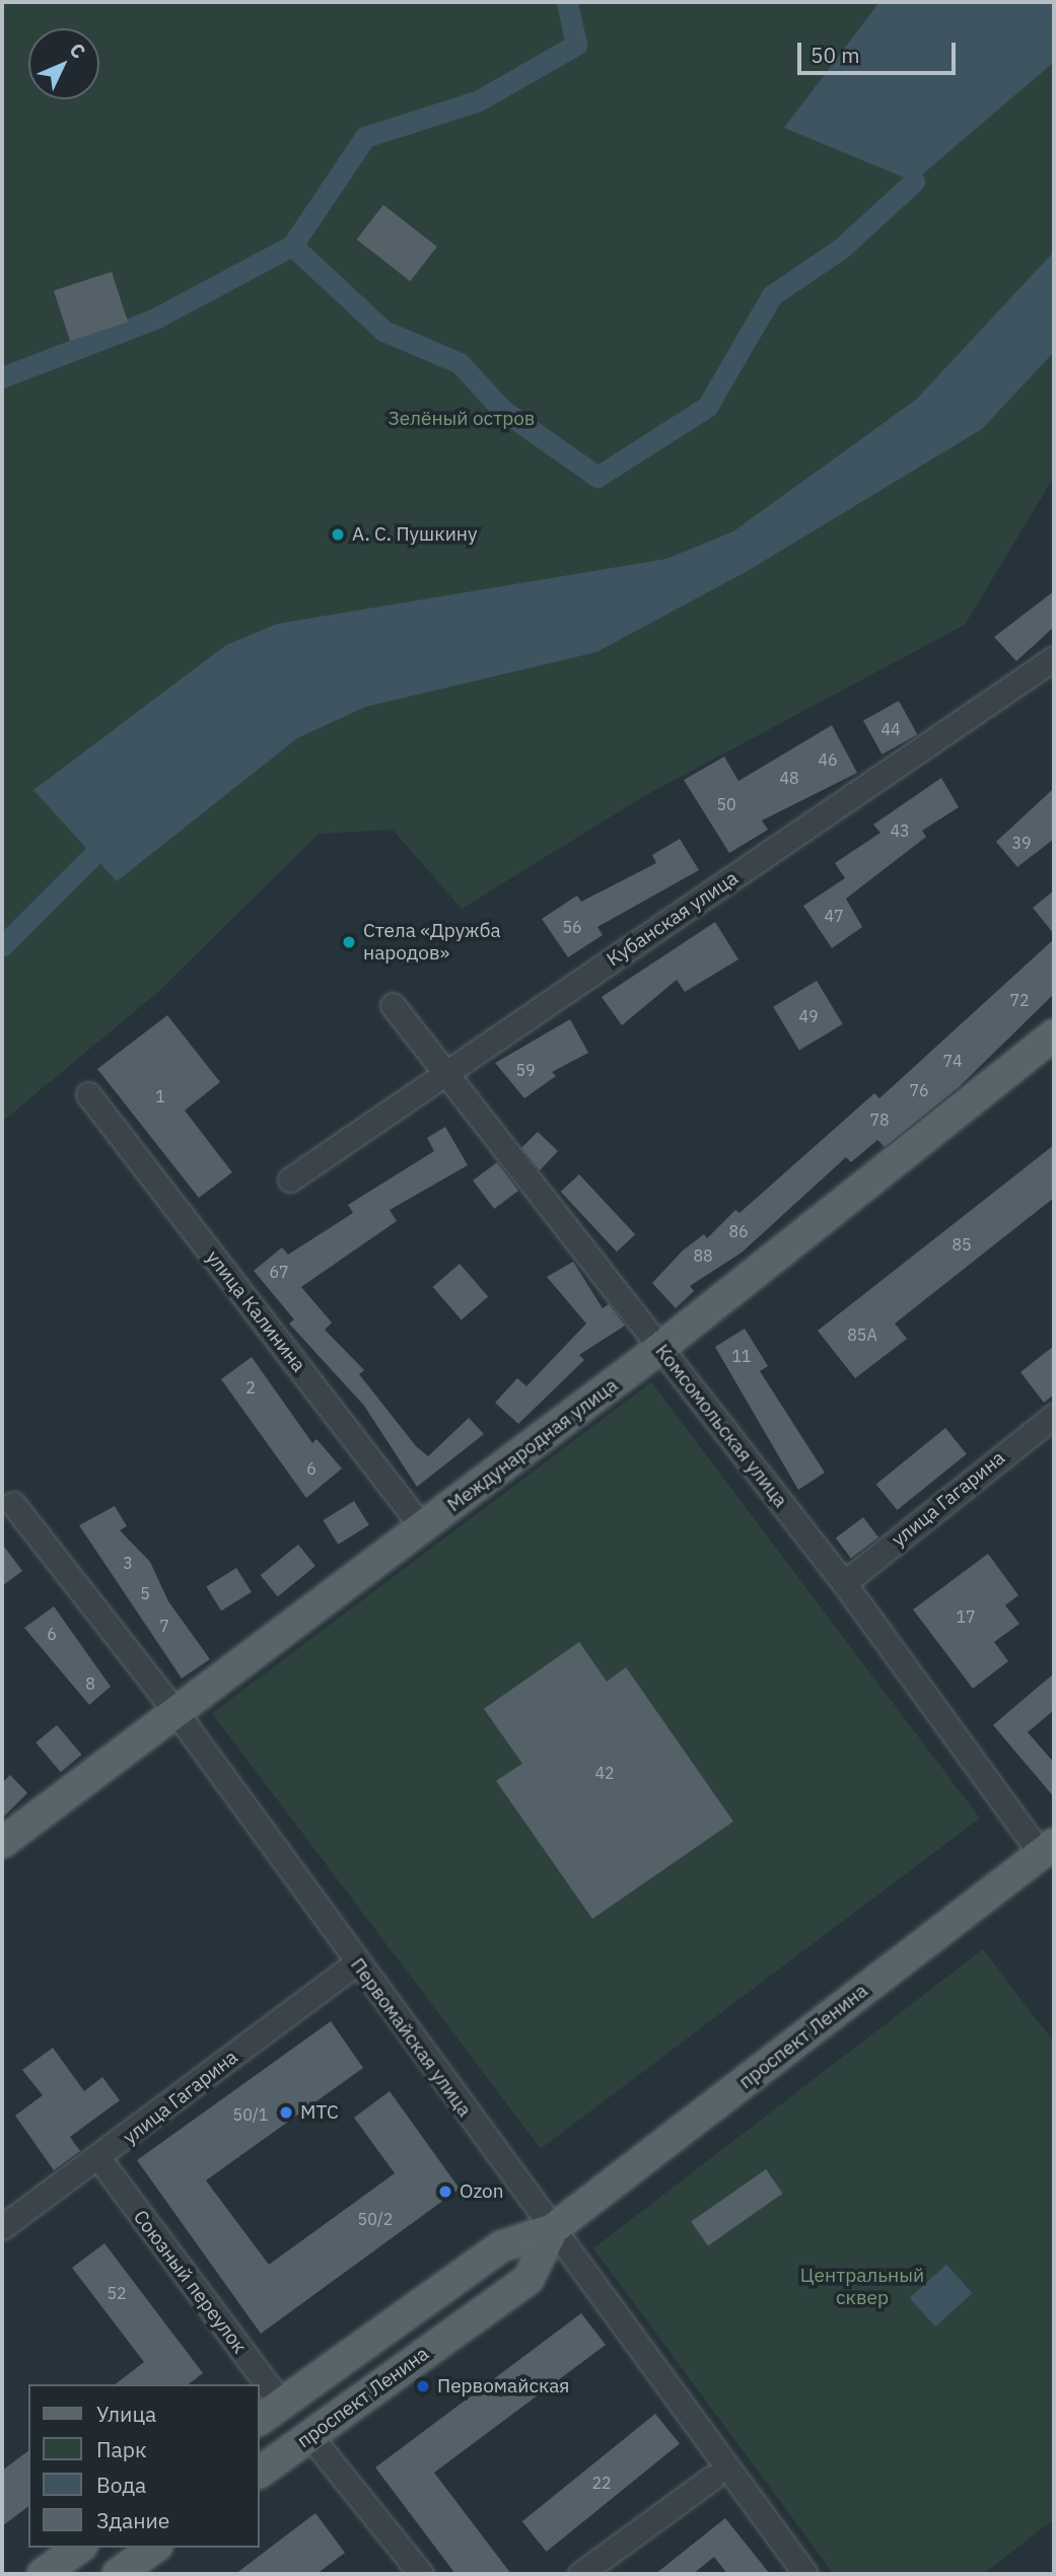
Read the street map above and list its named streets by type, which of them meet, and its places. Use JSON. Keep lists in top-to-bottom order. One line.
{"streets":{"main road":["Международная улица","проспект Ленина"],"street":["Кубанская улица","улица Калинина","Комсомольская улица","улица Гагарина","Первомайская улица","Союзный переулок"]},"crossings":[["Кубанская улица","Комсомольская улица"],["улица Калинина","Международная улица"],["Комсомольская улица","Международная улица"],["Комсомольская улица","улица Гагарина"],["Комсомольская улица","проспект Ленина"],["Международная улица","Первомайская улица"],["улица Гагарина","Первомайская улица"],["улица Гагарина","Союзный переулок"],["проспект Ленина","Первомайская улица"],["проспект Ленина","Союзный переулок"]],"parks":["Зелёный остров","Центральный сквер"],"places":["А. С. Пушкину","Стела «Дружба народов»","МТС","Ozon","Первомайская"],"house_numbers":["44","46","48","50","43","39","47","56","72","49","74","59","76","1","78","86","85","88","67","85А","11","2","6","3","5","17","7","6","8","42","50/1","50/2","52","22"],"legend":["Улица","Парк","Вода","Здание"],"scale_bar":"50 m","north":"top right"}
